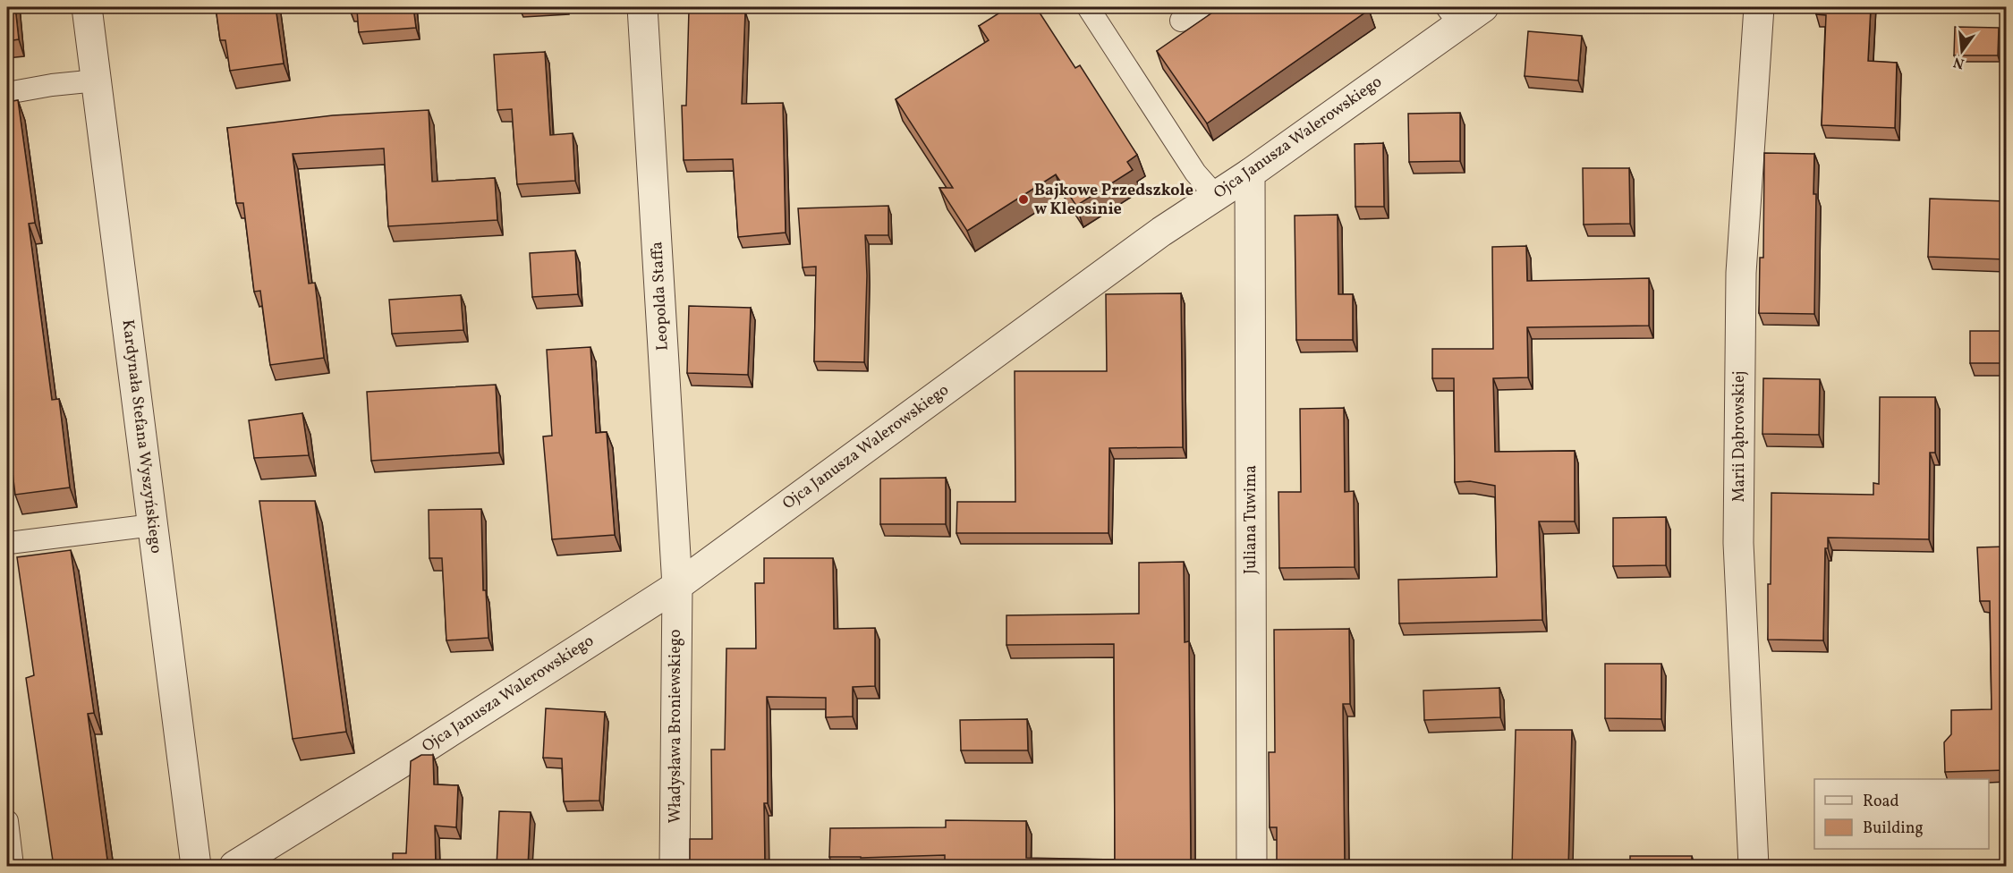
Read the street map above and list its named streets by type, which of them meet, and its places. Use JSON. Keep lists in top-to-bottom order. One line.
{"streets":{"street":["Ojca Janusza Walerowskiego","Leopolda Staffa","Kardynała Stefana Wyszyńskiego","Marii Dąbrowskiej","Juliana Tuwima","Władysława Broniewskiego"]},"crossings":[["Ojca Janusza Walerowskiego","Leopolda Staffa"],["Ojca Janusza Walerowskiego","Juliana Tuwima"],["Ojca Janusza Walerowskiego","Władysława Broniewskiego"],["Leopolda Staffa","Władysława Broniewskiego"]],"places":["Bajkowe Przedszkole w Kleosinie"],"legend":["Road","Building"],"north":"bottom"}
